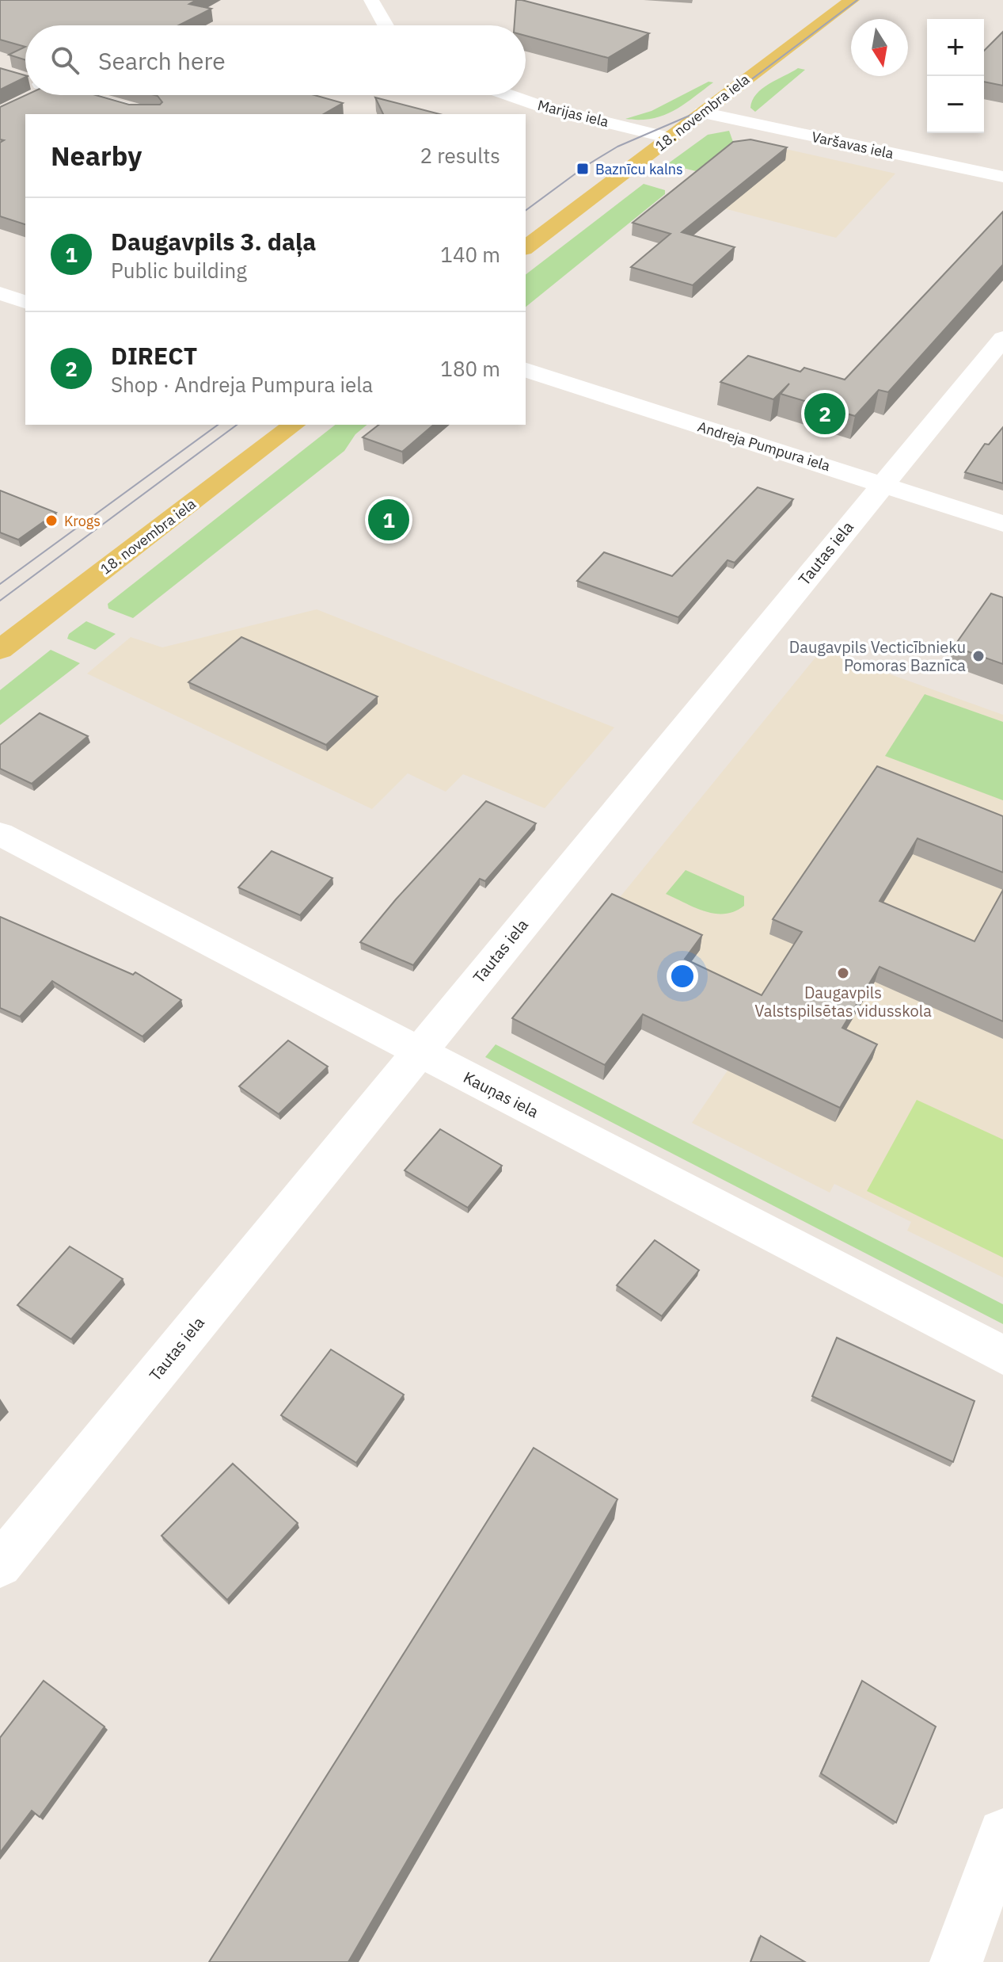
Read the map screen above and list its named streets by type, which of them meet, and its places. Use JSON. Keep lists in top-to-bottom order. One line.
{"streets":{"main road":["18. novembra iela"],"street":["Marijas iela","Varšavas iela","Andreja Pumpura iela","Tautas iela","Kauņas iela"]},"crossings":[["18. novembra iela","Marijas iela"],["18. novembra iela","Varšavas iela"],["Andreja Pumpura iela","Tautas iela"],["Tautas iela","Kauņas iela"]],"places":{"transit":["Baznīcu kalns"],"other":["Krogs","Daugavpils Vecticībnieku Pomoras Baznīca","Daugavpils Valstspilsētas vidusskola"]},"north":"bottom","page":{"map_buttons":["+","−"],"search":"Search here","heading":["Nearby","2 results"],"list":[{"mark":"1","name":"Daugavpils 3. daļa","note":"Public building","value":"140 m"},{"mark":"2","name":"DIRECT","note":"Shop · Andreja Pumpura iela","value":"180 m"}],"pins":["2","1"]}}
